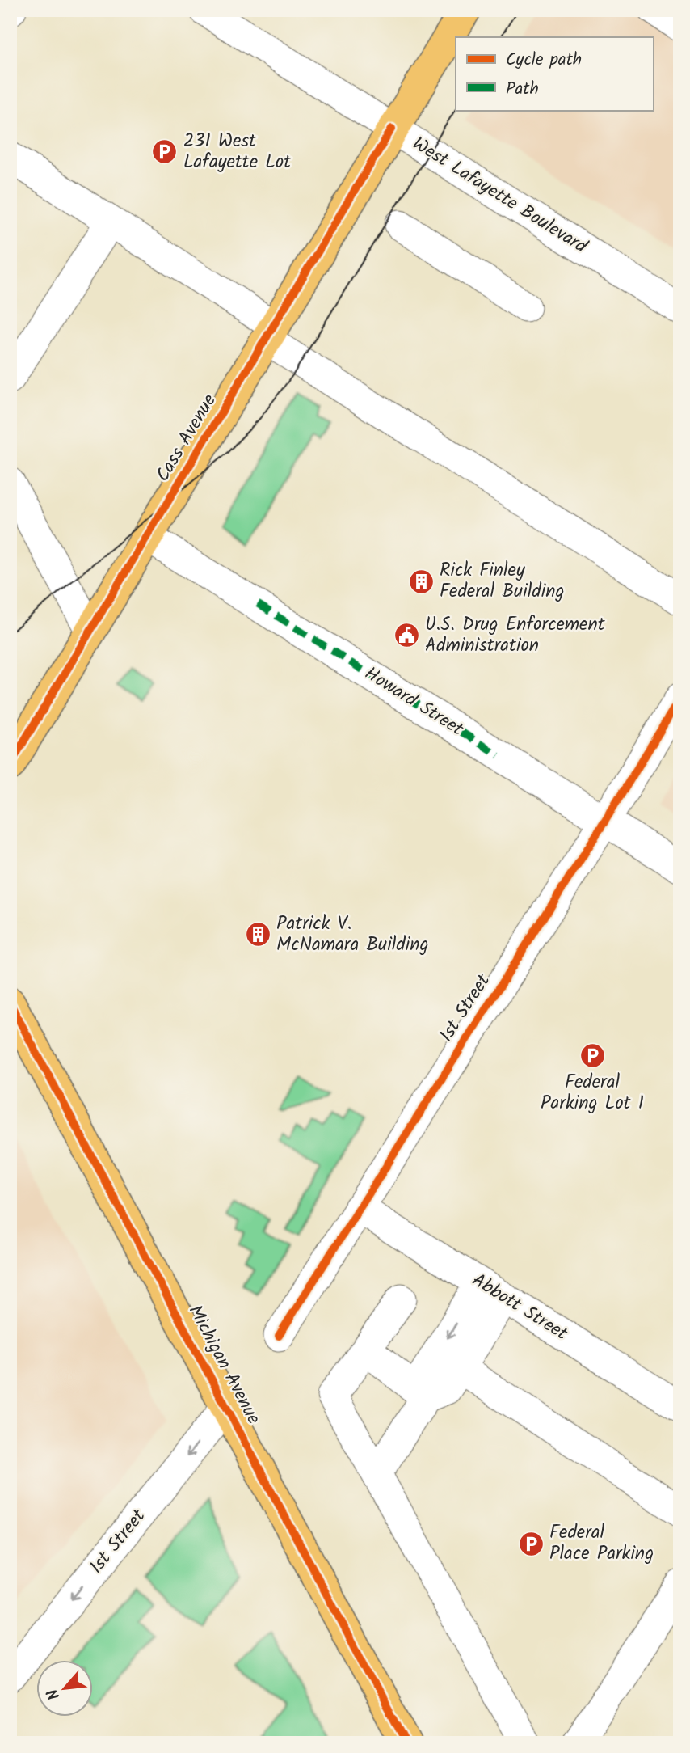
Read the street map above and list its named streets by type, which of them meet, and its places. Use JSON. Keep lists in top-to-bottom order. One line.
{"streets":{"main road":["Cass Avenue","Michigan Avenue"],"street":["West Lafayette Boulevard","Howard Street","1st Street","Abbott Street"]},"crossings":[["West Lafayette Boulevard","Cass Avenue"],["Cass Avenue","Howard Street"],["Howard Street","1st Street"],["1st Street","Abbott Street"],["1st Street","Michigan Avenue"]],"places":{"parking":["231 West Lafayette Lot","Federal Parking Lot 1","Federal Place Parking"],"building":["Rick Finley Federal Building","Patrick V. McNamara Building"],"public building":["U.S. Drug Enforcement Administration"]},"legend":["Cycle path","Path"],"north":"bottom left"}
